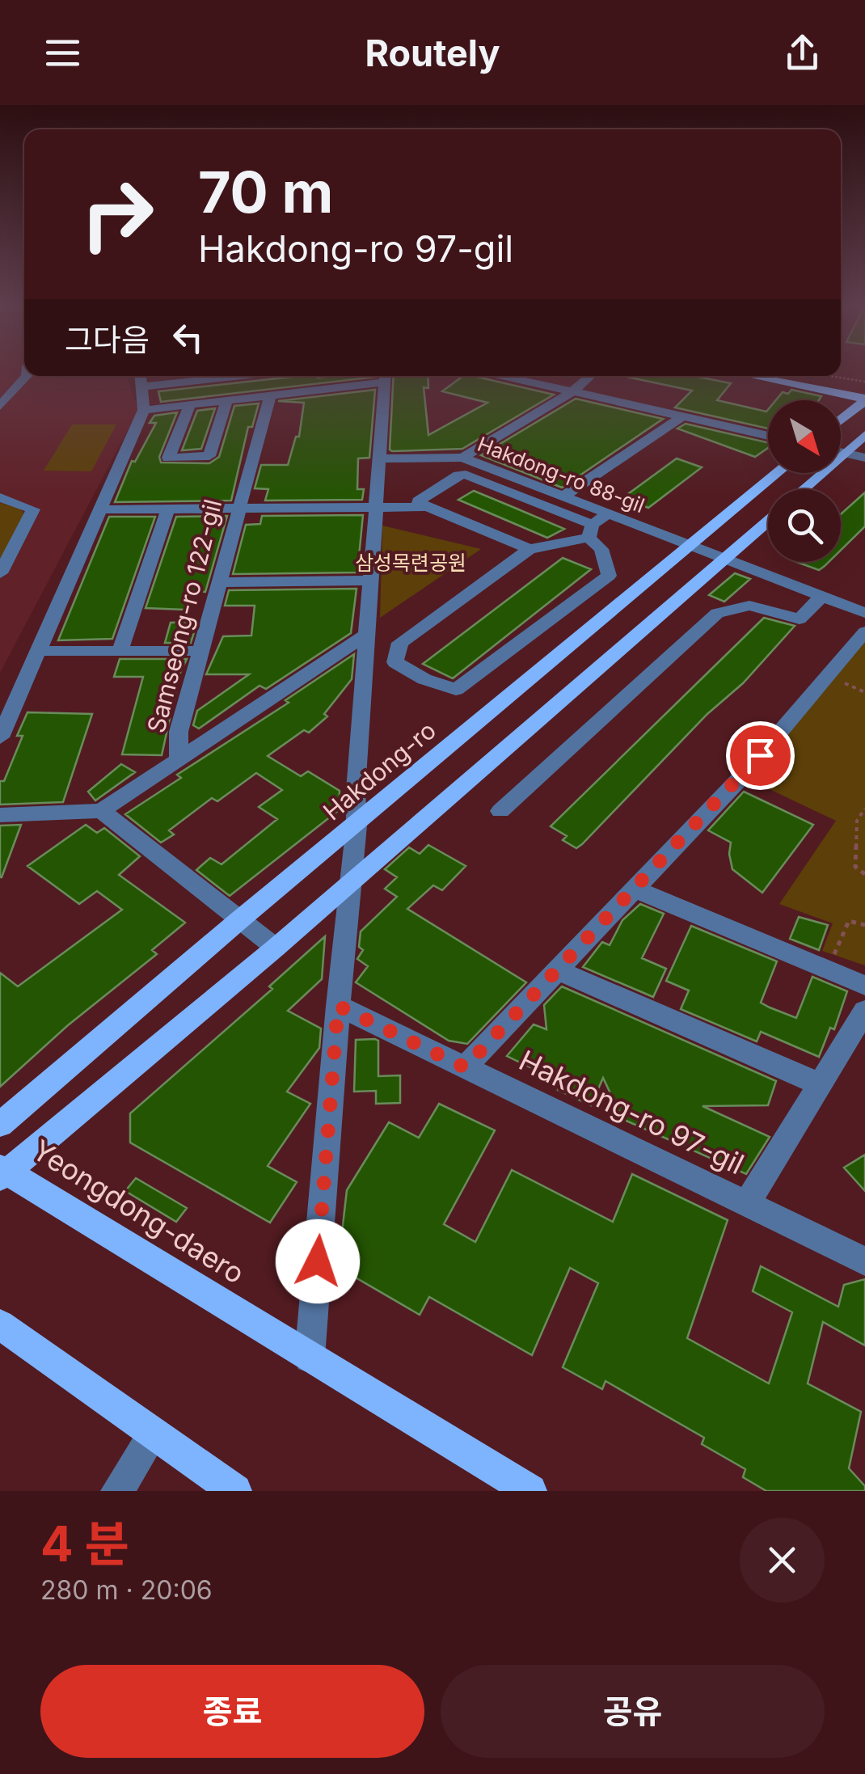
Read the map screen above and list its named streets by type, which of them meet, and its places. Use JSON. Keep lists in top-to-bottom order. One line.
{"streets":{"main road":["Hakdong-ro","Yeongdong-daero"],"street":["Hakdong-ro 88-gil","Samseong-ro 122-gil","Hakdong-ro 97-gil"]},"crossings":[["Hakdong-ro 88-gil","Hakdong-ro"]],"parks":["삼성목련공원"],"north":"bottom right","page":{"header":"Routely","turn":["70 m","Hakdong-ro 97-gil"],"then":"그다음","heading":["4 분","280 m · 20:06"],"buttons":["종료","공유"]}}
